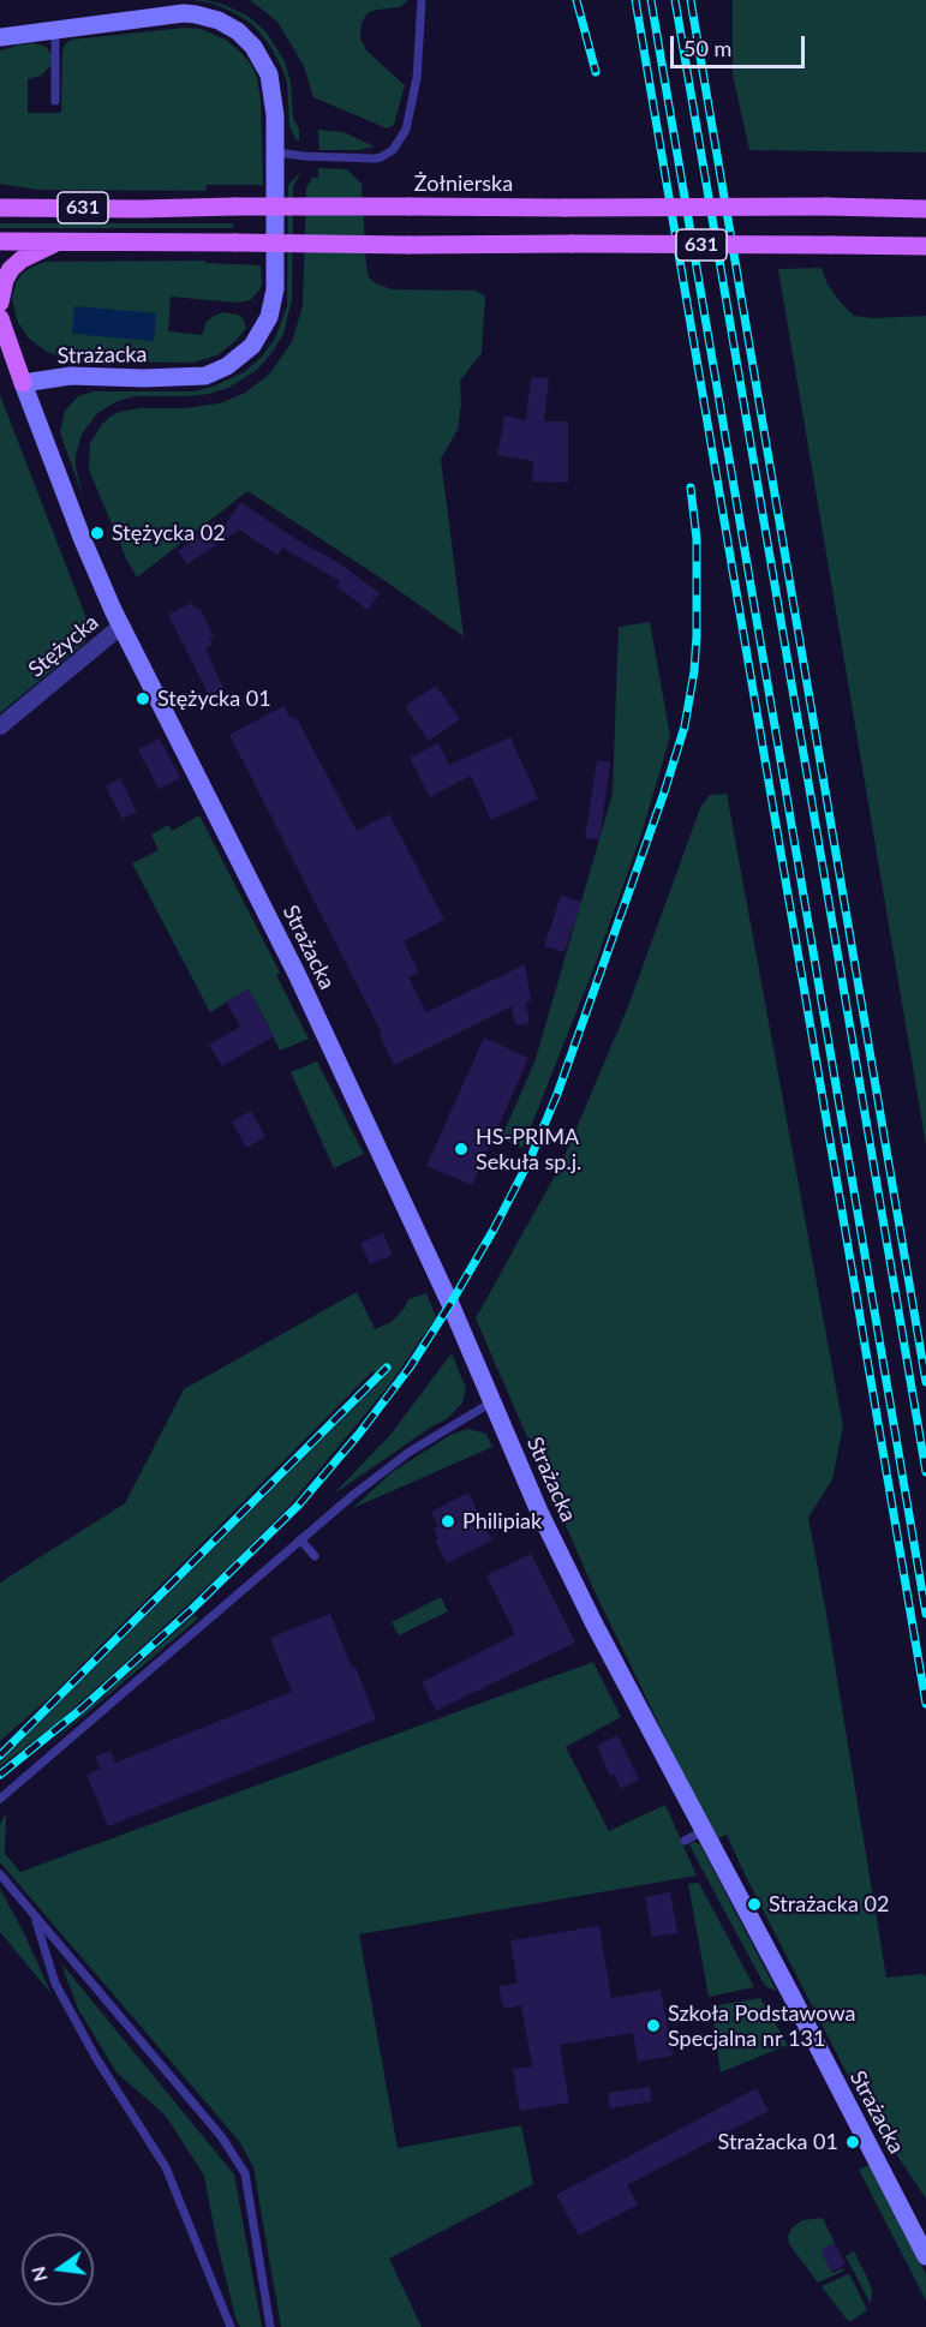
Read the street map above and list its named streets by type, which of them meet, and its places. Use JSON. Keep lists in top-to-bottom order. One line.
{"streets":{"main road":["Żołnierska","631","Strażacka"],"street":["Stężycka"]},"crossings":[["Strażacka","Stężycka"]],"places":["Stężycka 02","Stężycka 01","HS-PRIMA Sekuła sp.j.","Philipiak","Strażacka 02","Szkoła Podstawowa Specjalna nr 131","Strażacka 01"],"scale_bar":"50 m","north":"left"}
